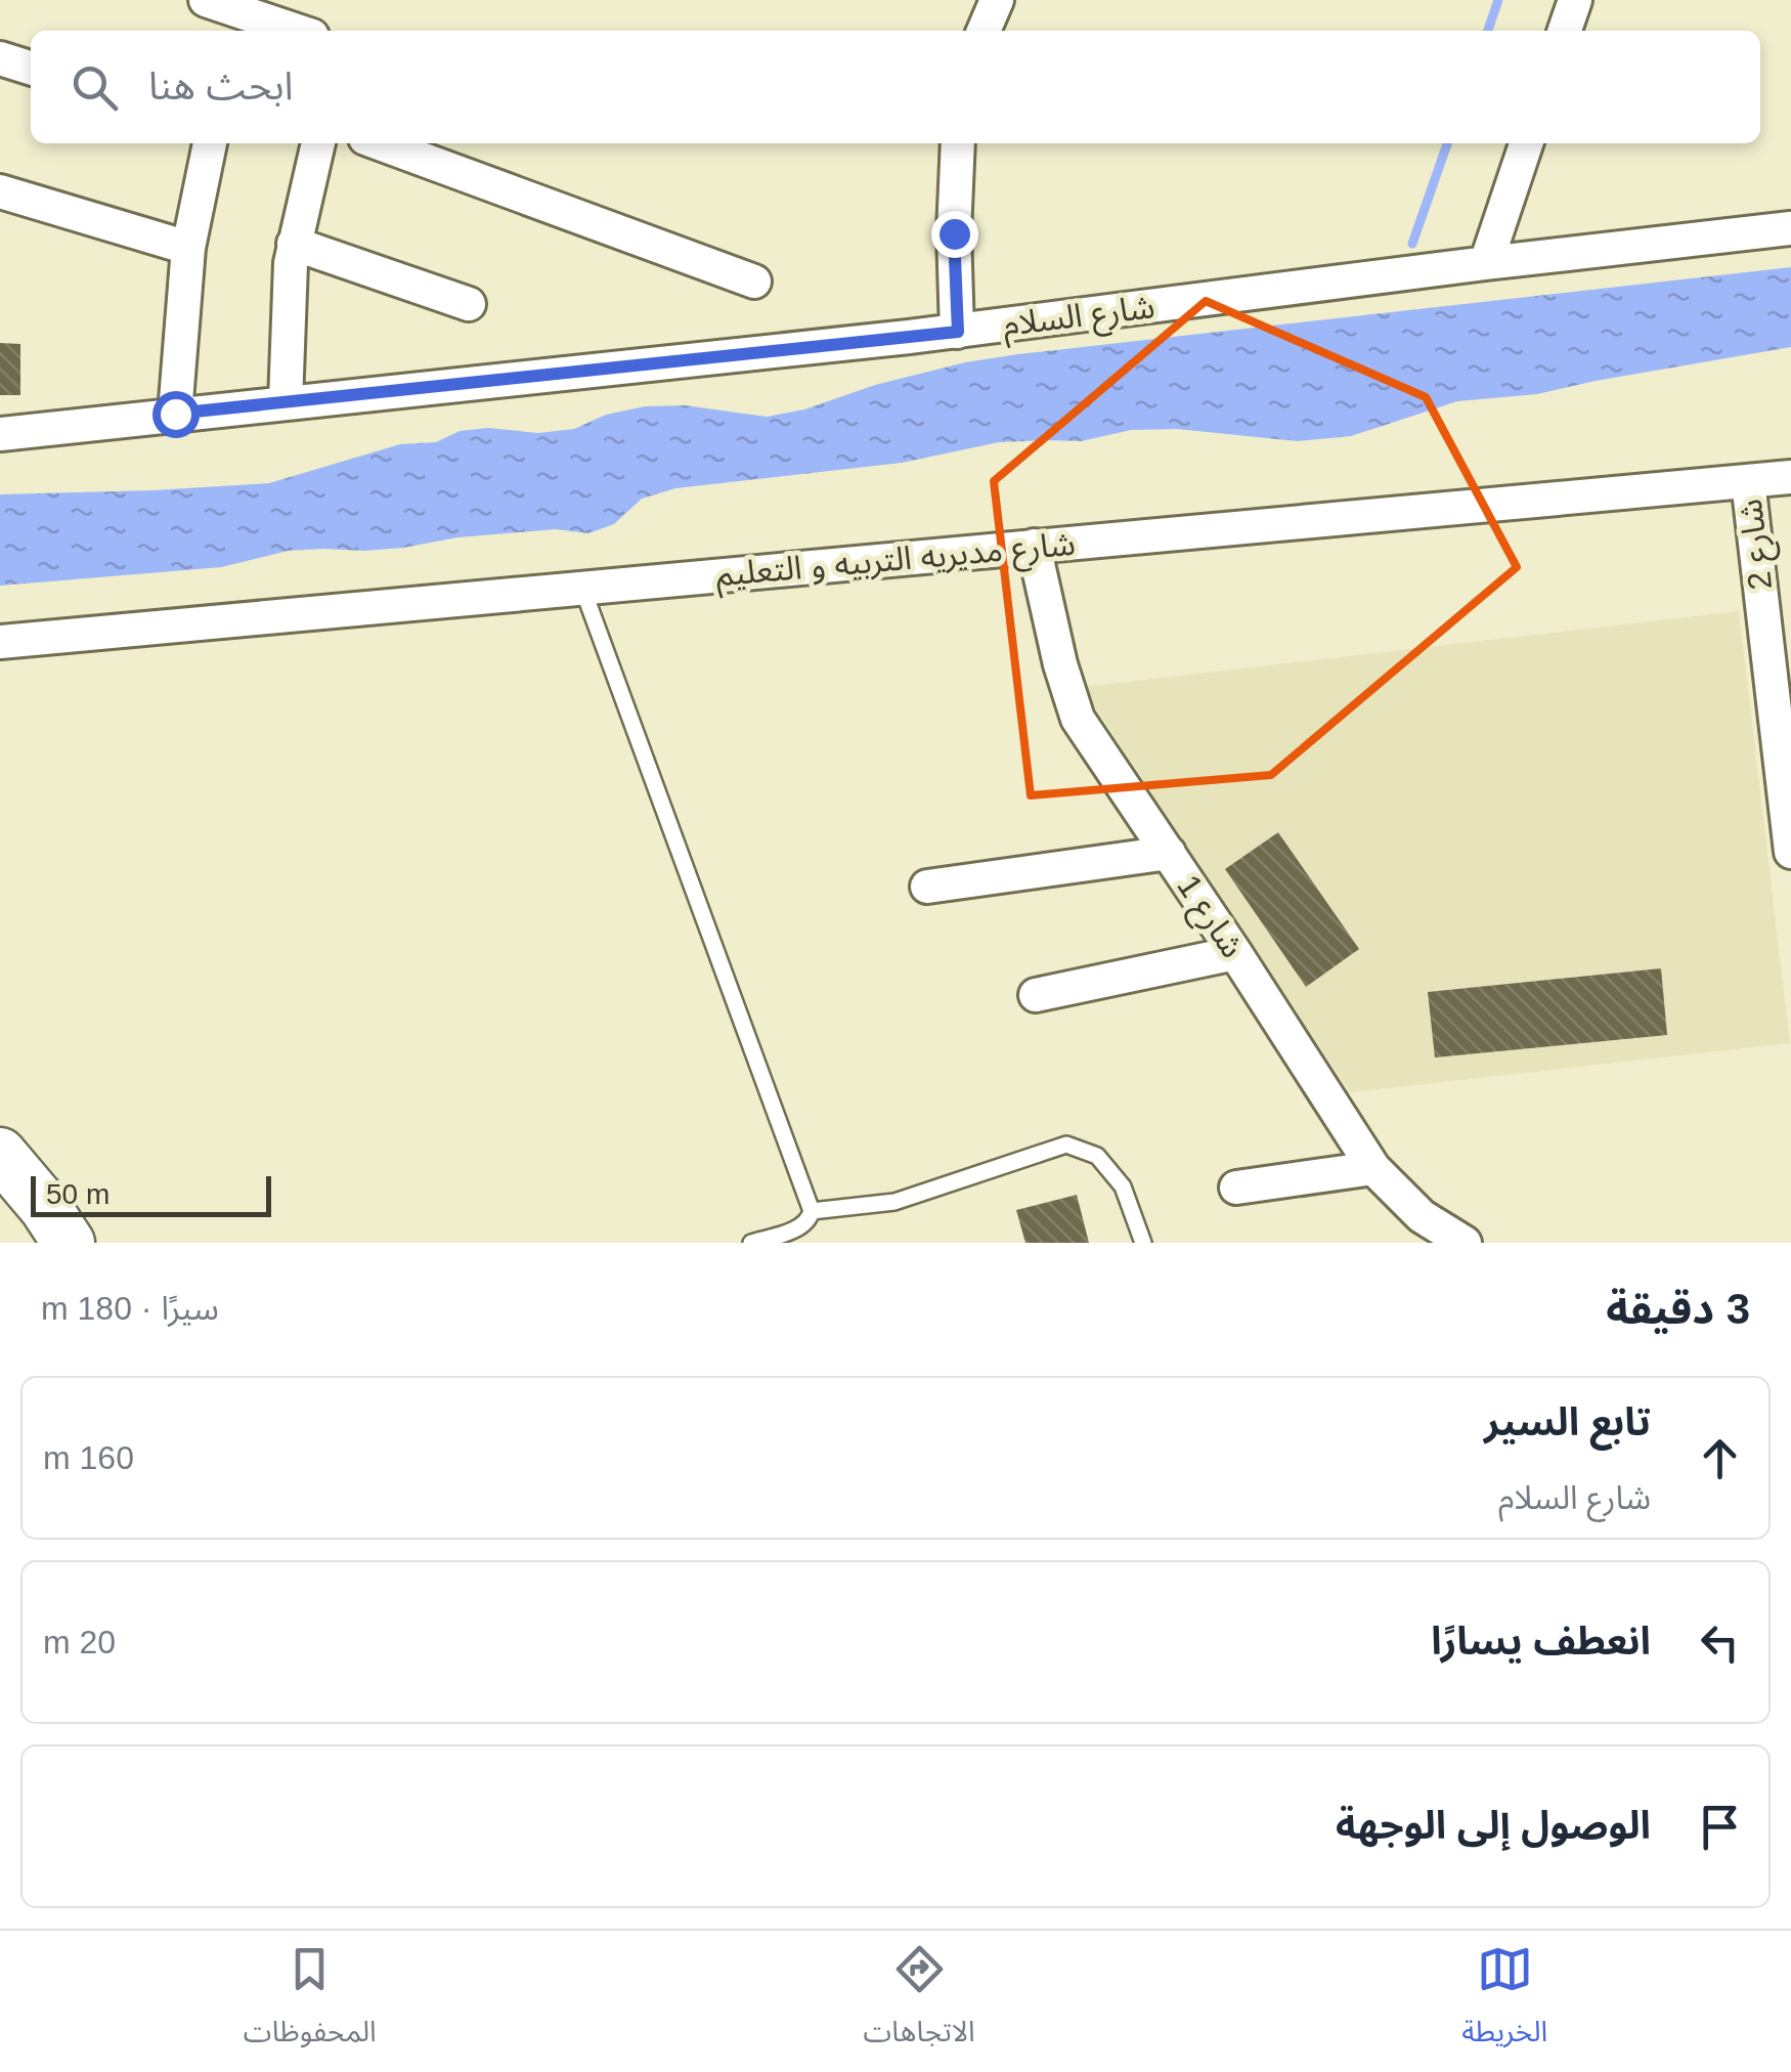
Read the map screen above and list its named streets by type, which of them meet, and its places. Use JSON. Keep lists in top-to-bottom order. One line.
{"streets":{"street":["شارع السلام","شارع 2","شارع مديريه التربيه و التعليم","شارع 1"]},"crossings":[["شارع 2","شارع مديريه التربيه و التعليم"],["شارع مديريه التربيه و التعليم","شارع 1"]],"scale_bar":"50 m","page":{"search":"ابحث هنا","scale":"50 m","heading":["3 دقيقة","سيرًا · 180 m"],"list":[["تابع السير","شارع السلام","160 m"],["انعطف يسارًا","20 m"],"الوصول إلى الوجهة"],"nav":["الخريطة","الاتجاهات","المحفوظات"]}}
